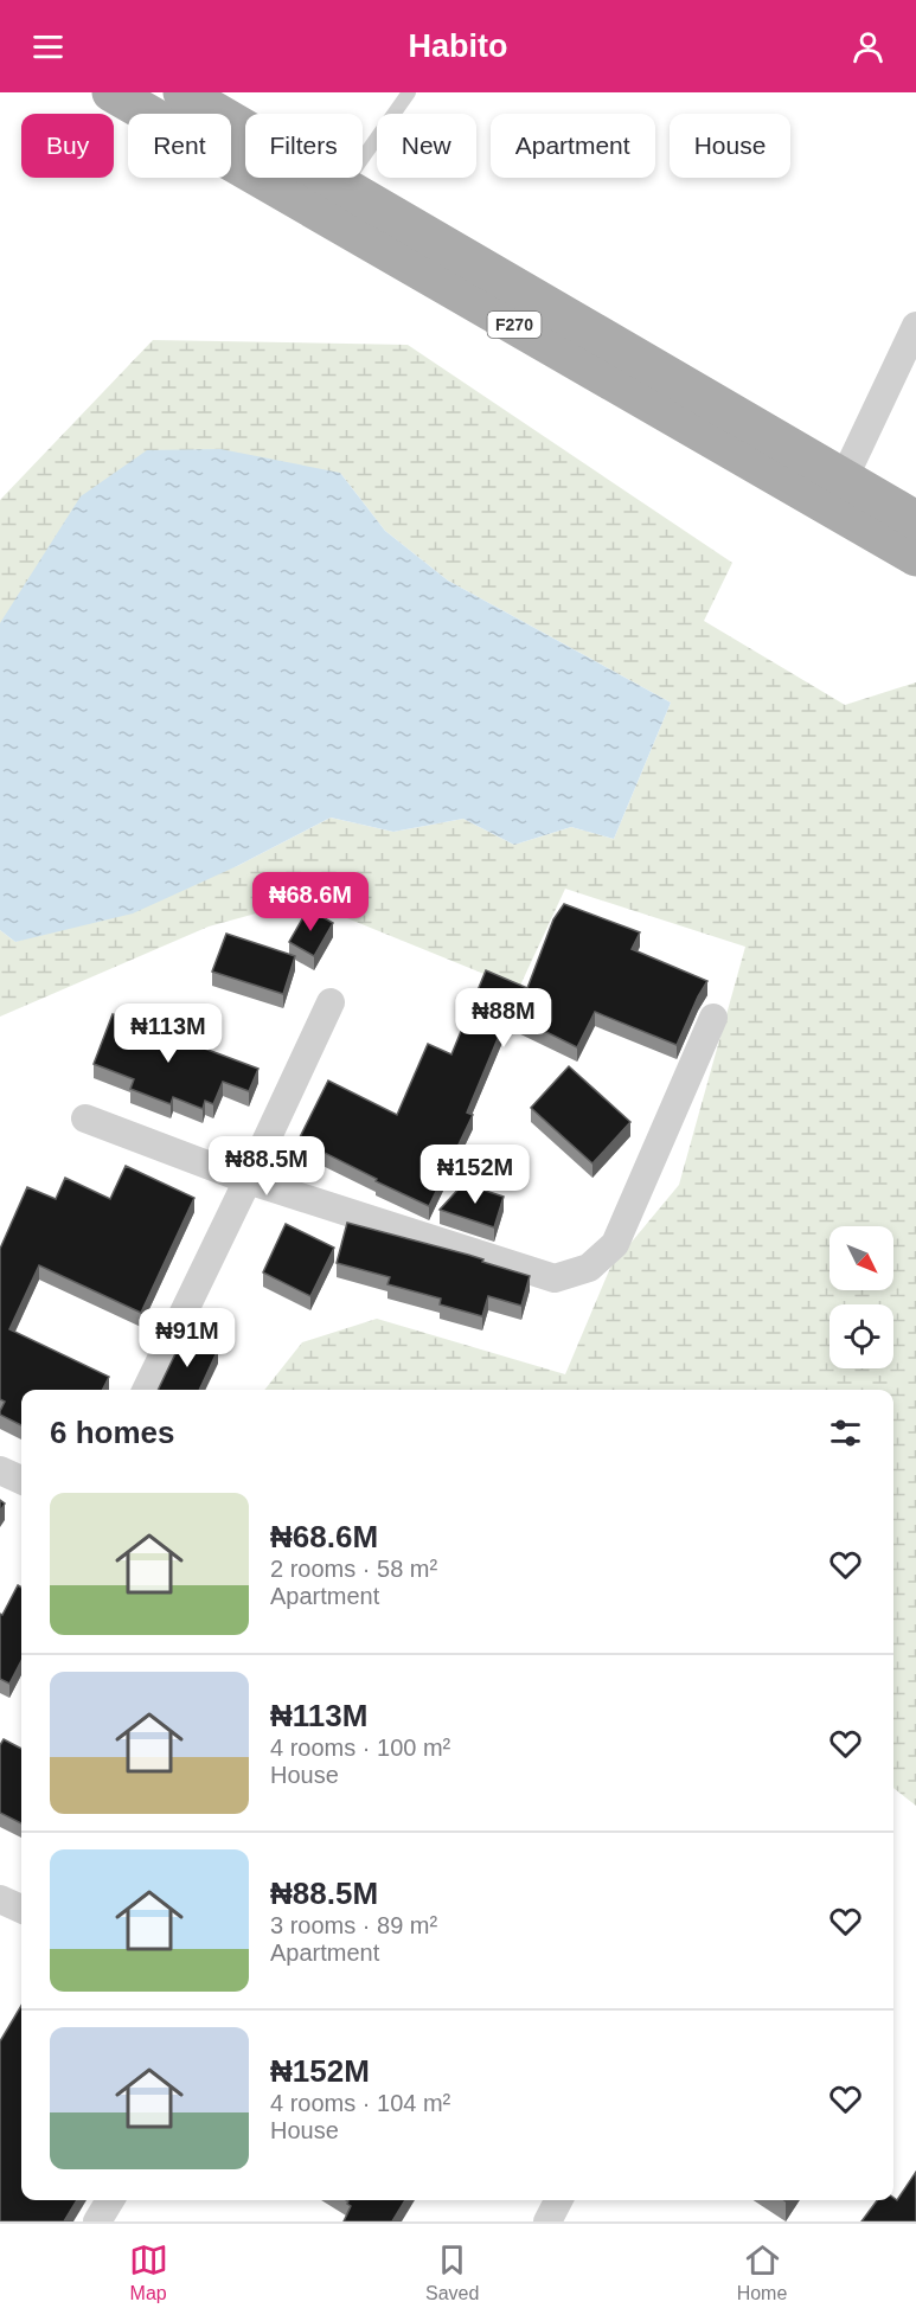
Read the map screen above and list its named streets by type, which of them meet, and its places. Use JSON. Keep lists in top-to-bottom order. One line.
{"streets":{"main road":["F270"]},"north":"bottom right","page":{"header":"Habito","chip":["Buy","Rent","Filters","New","Apartment","House"],"price":["₦68.6M","₦88M","₦113M","₦88.5M","₦152M","₦91M"],"heading":"6 homes","list":[{"name":"₦68.6M","note":"2 rooms · 58 m² · Apartment"},{"name":"₦113M","note":"4 rooms · 100 m² · House"},{"name":"₦88.5M","note":"3 rooms · 89 m² · Apartment"},{"name":"₦152M","note":"4 rooms · 104 m² · House"}],"tabs":["Map","Saved","Home"]}}
